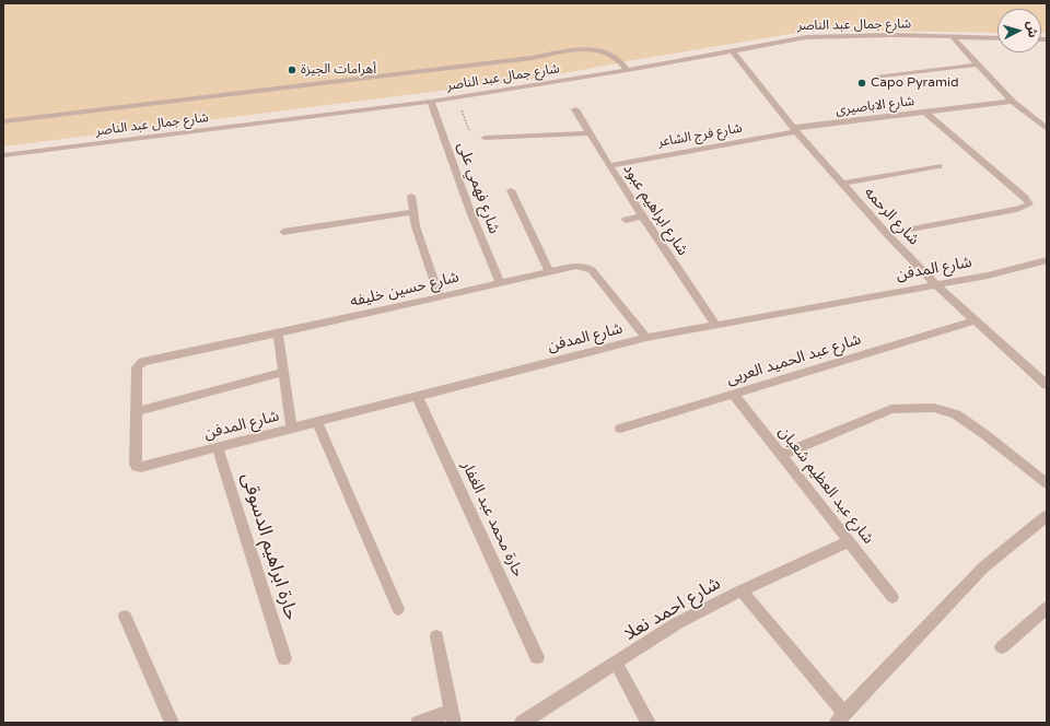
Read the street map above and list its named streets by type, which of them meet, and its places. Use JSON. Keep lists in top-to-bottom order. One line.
{"streets":{"street":["شارع جمال عبد الناصر","شارع الاباصيرى","شارع فرج الشاعر","شارع فهمي على","شارع ابراهيم عبود","شارع الرحمه","شارع المدفن","شارع حسين خليفه","شارع عبد الحميد العربى","شارع عبد العظيم شعبان","حارة محمد عبد الغفار","حارة ابراهيم الدسوقى","شارع احمد نعلا"]},"crossings":[["شارع جمال عبد الناصر","شارع فهمي على"],["شارع جمال عبد الناصر","شارع الرحمه"],["شارع الاباصيرى","شارع فرج الشاعر"],["شارع الاباصيرى","شارع الرحمه"],["شارع فرج الشاعر","شارع ابراهيم عبود"],["شارع فرج الشاعر","شارع الرحمه"],["شارع فهمي على","شارع حسين خليفه"],["شارع ابراهيم عبود","شارع المدفن"],["شارع الرحمه","شارع المدفن"],["شارع الرحمه","شارع عبد الحميد العربى"],["شارع المدفن","شارع حسين خليفه"],["شارع المدفن","حارة محمد عبد الغفار"],["شارع المدفن","حارة ابراهيم الدسوقى"],["شارع عبد الحميد العربى","شارع عبد العظيم شعبان"],["شارع عبد العظيم شعبان","شارع احمد نعلا"]],"places":["أهرامات الجيزة","Capo Pyramid"],"north":"right"}
